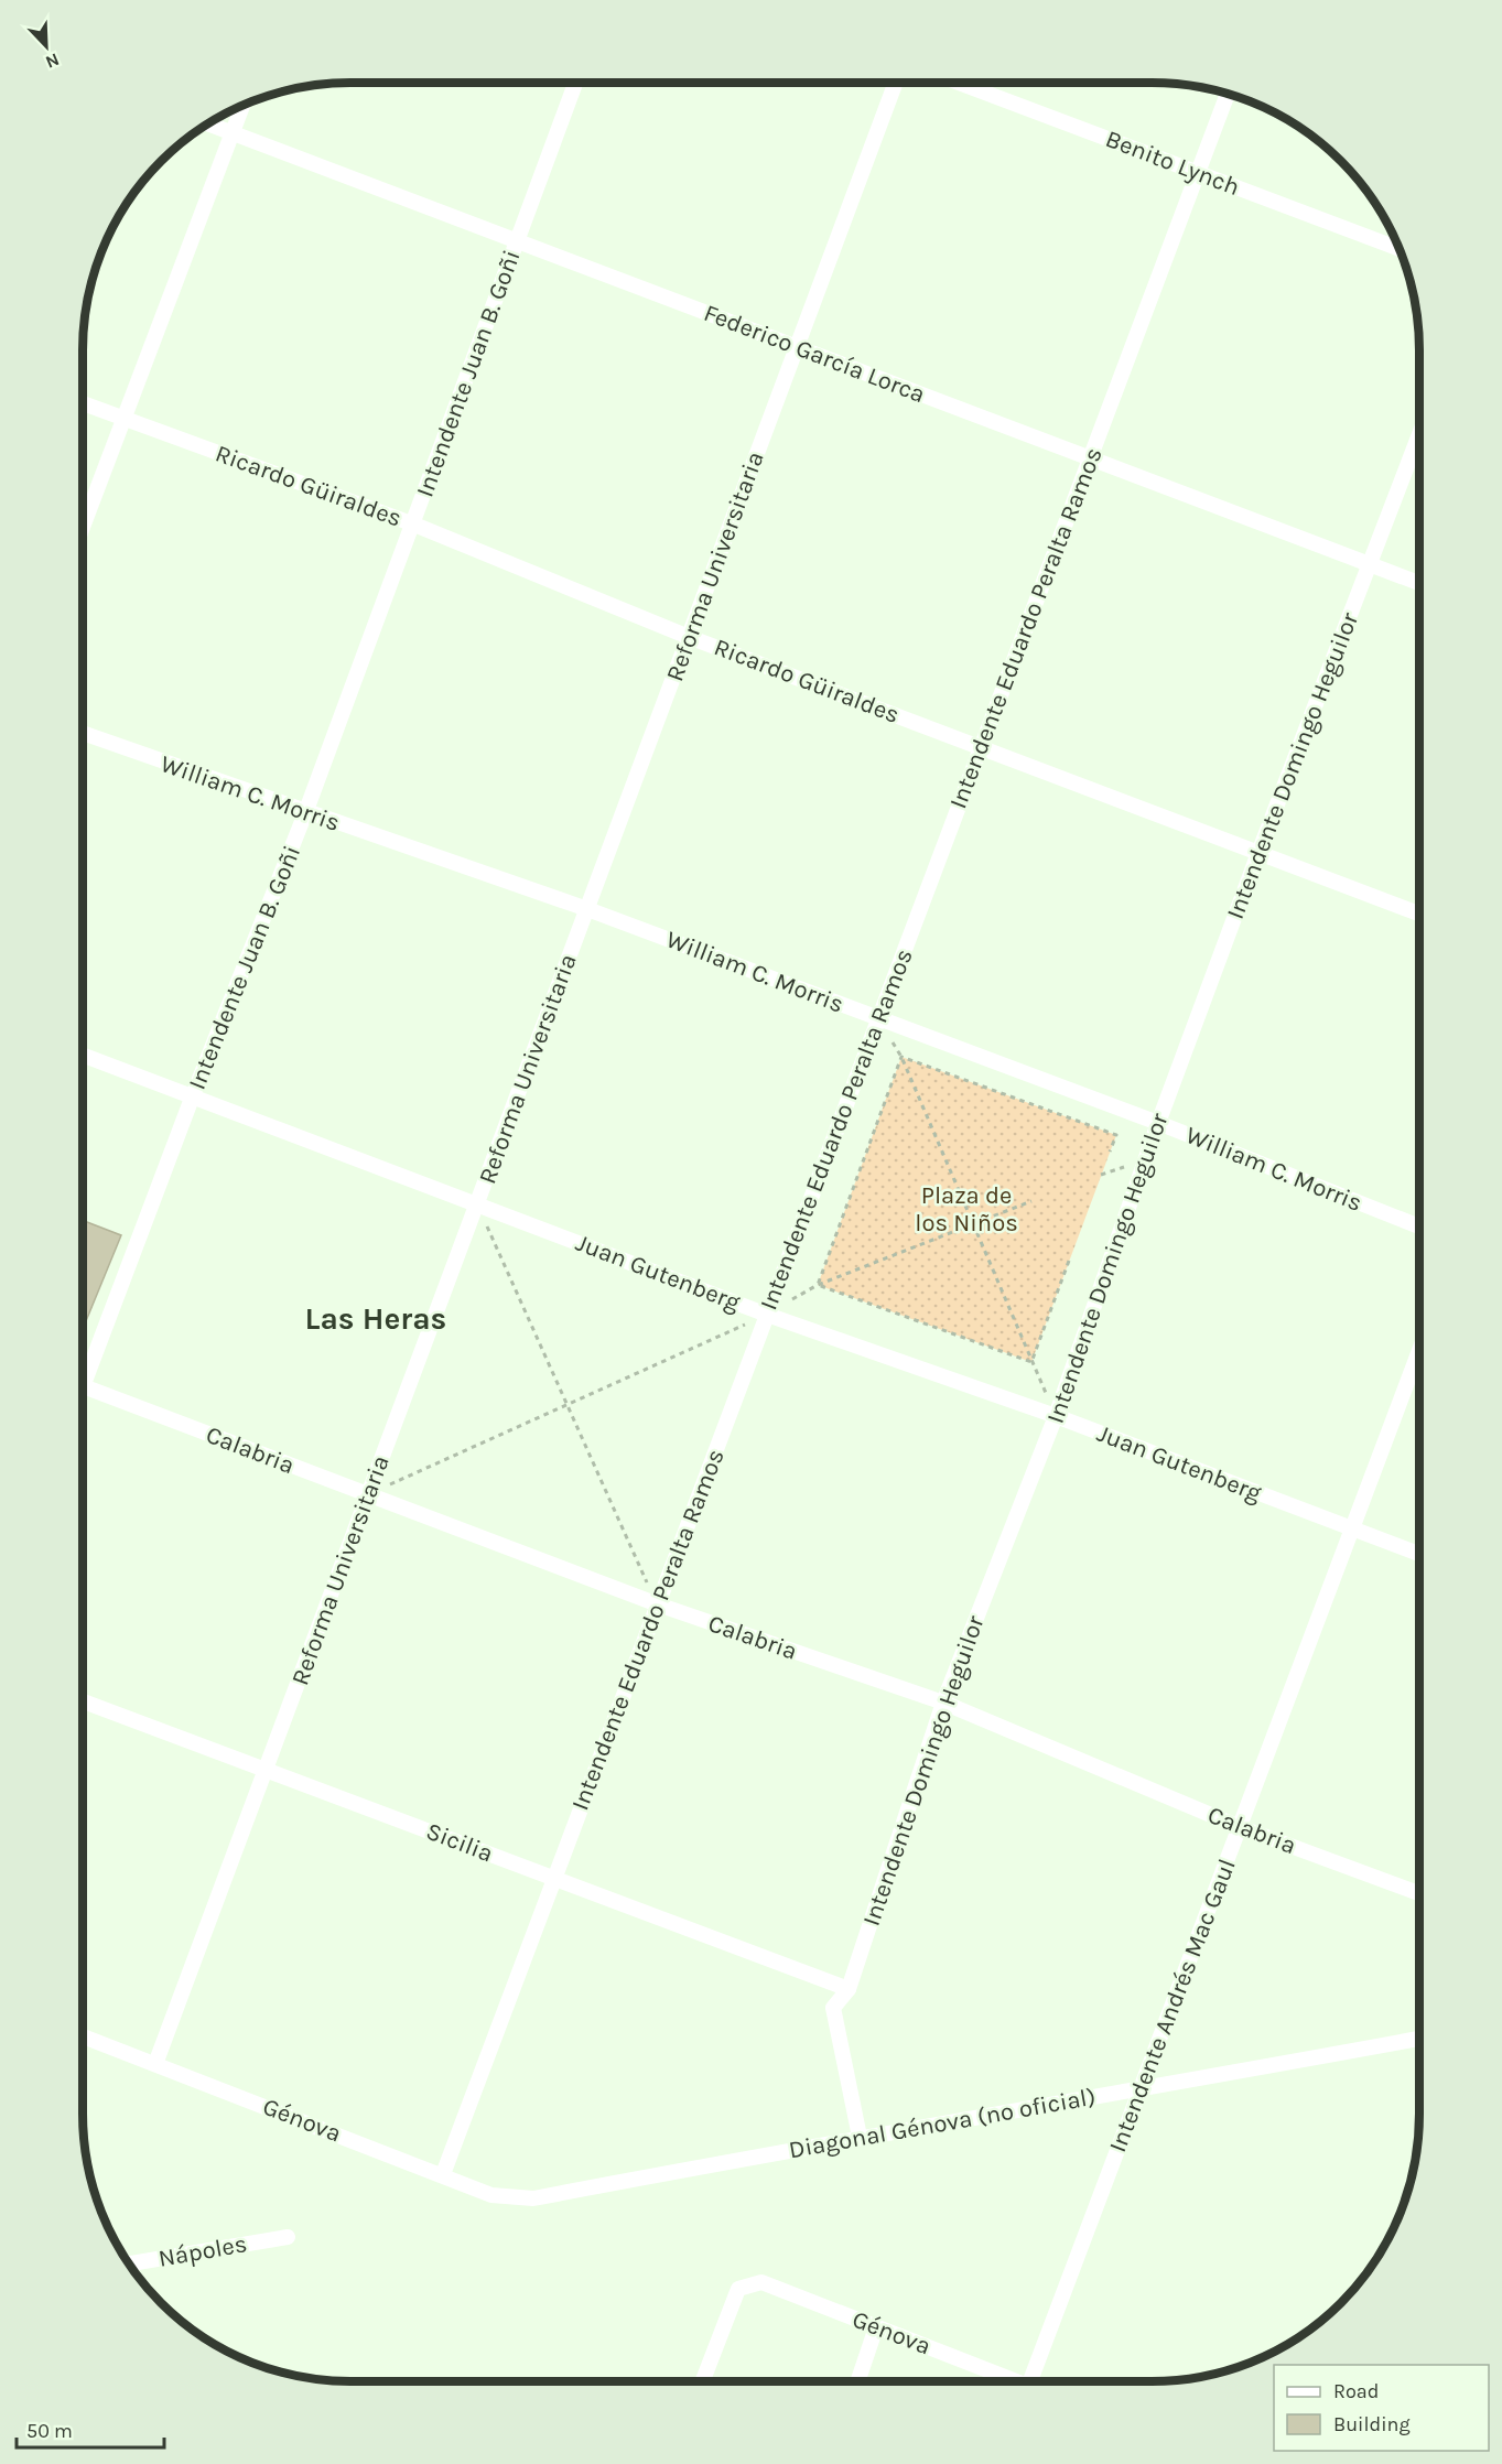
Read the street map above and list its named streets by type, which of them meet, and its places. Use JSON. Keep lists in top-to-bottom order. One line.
{"streets":{"street":["Benito Lynch","Federico García Lorca","Intendente Juan B. Goñi","Ricardo Güiraldes","Reforma Universitaria","Intendente Eduardo Peralta Ramos","Intendente Domingo Heguilor","William C. Morris","Juan Gutenberg","Calabria","Sicilia","Intendente Andrés Mac Gaul","Génova","Diagonal Génova (no oficial)","Nápoles"]},"crossings":[["Benito Lynch","Intendente Eduardo Peralta Ramos"],["Federico García Lorca","Intendente Juan B. Goñi"],["Federico García Lorca","Reforma Universitaria"],["Federico García Lorca","Intendente Eduardo Peralta Ramos"],["Federico García Lorca","Intendente Domingo Heguilor"],["Intendente Juan B. Goñi","Ricardo Güiraldes"],["Intendente Juan B. Goñi","William C. Morris"],["Intendente Juan B. Goñi","Juan Gutenberg"],["Ricardo Güiraldes","Reforma Universitaria"],["Ricardo Güiraldes","Intendente Eduardo Peralta Ramos"],["Ricardo Güiraldes","Intendente Domingo Heguilor"],["Reforma Universitaria","William C. Morris"],["Reforma Universitaria","Juan Gutenberg"],["Reforma Universitaria","Calabria"],["Reforma Universitaria","Sicilia"],["Reforma Universitaria","Génova"],["Intendente Eduardo Peralta Ramos","William C. Morris"],["Intendente Eduardo Peralta Ramos","Juan Gutenberg"],["Intendente Eduardo Peralta Ramos","Calabria"],["Intendente Eduardo Peralta Ramos","Sicilia"],["Intendente Eduardo Peralta Ramos","Génova"],["Intendente Domingo Heguilor","William C. Morris"],["Intendente Domingo Heguilor","Juan Gutenberg"],["Intendente Domingo Heguilor","Calabria"],["Intendente Domingo Heguilor","Sicilia"],["Intendente Domingo Heguilor","Diagonal Génova (no oficial)"],["Juan Gutenberg","Intendente Andrés Mac Gaul"],["Calabria","Intendente Andrés Mac Gaul"],["Intendente Andrés Mac Gaul","Diagonal Génova (no oficial)"],["Génova","Diagonal Génova (no oficial)"]],"districts":["Las Heras"],"parks":["Plaza de los Niños"],"legend":["Road","Building"],"scale_bar":"50 m","north":"bottom right"}
